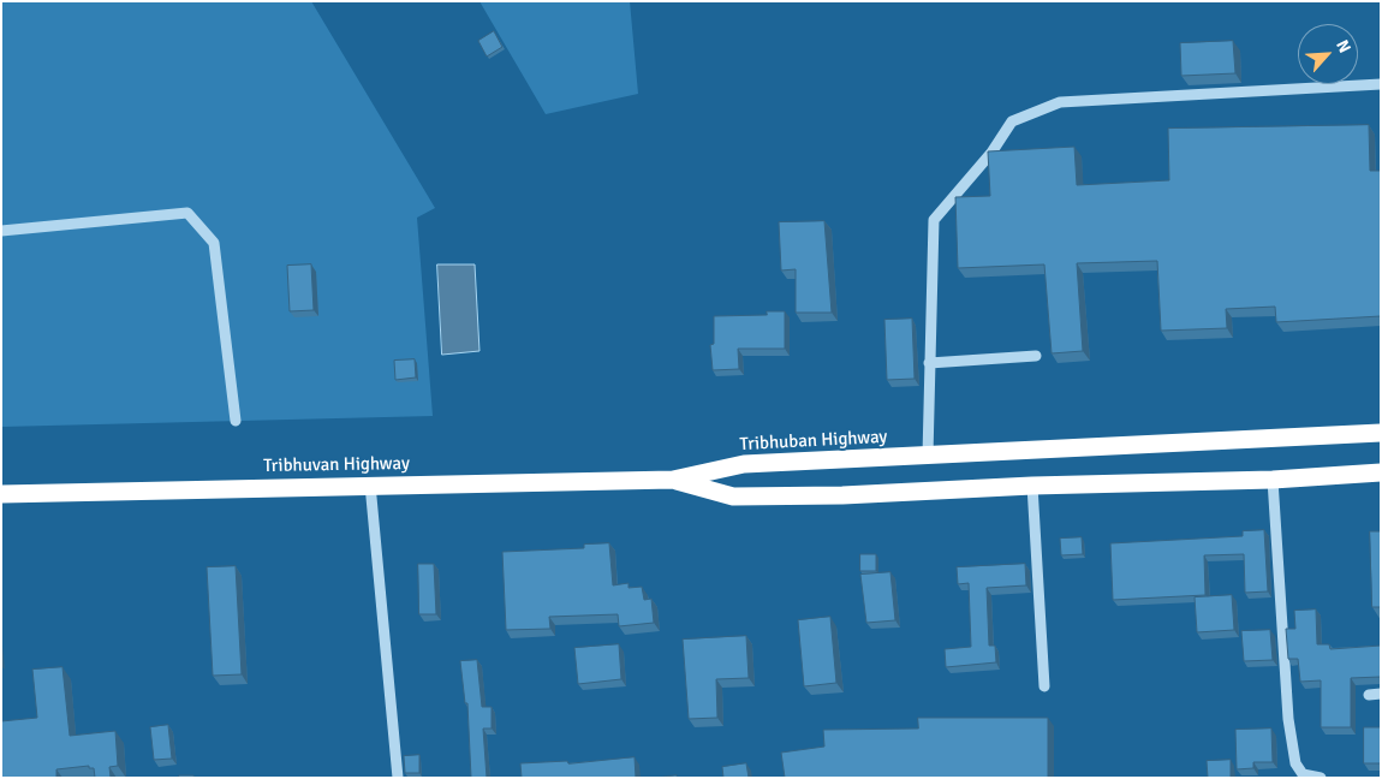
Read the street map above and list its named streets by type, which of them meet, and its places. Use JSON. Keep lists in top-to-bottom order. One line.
{"streets":{"highway":["Tribhuban Highway","Tribhuvan Highway"]},"crossings":[["Tribhuban Highway","Tribhuvan Highway"]],"north":"top right"}
